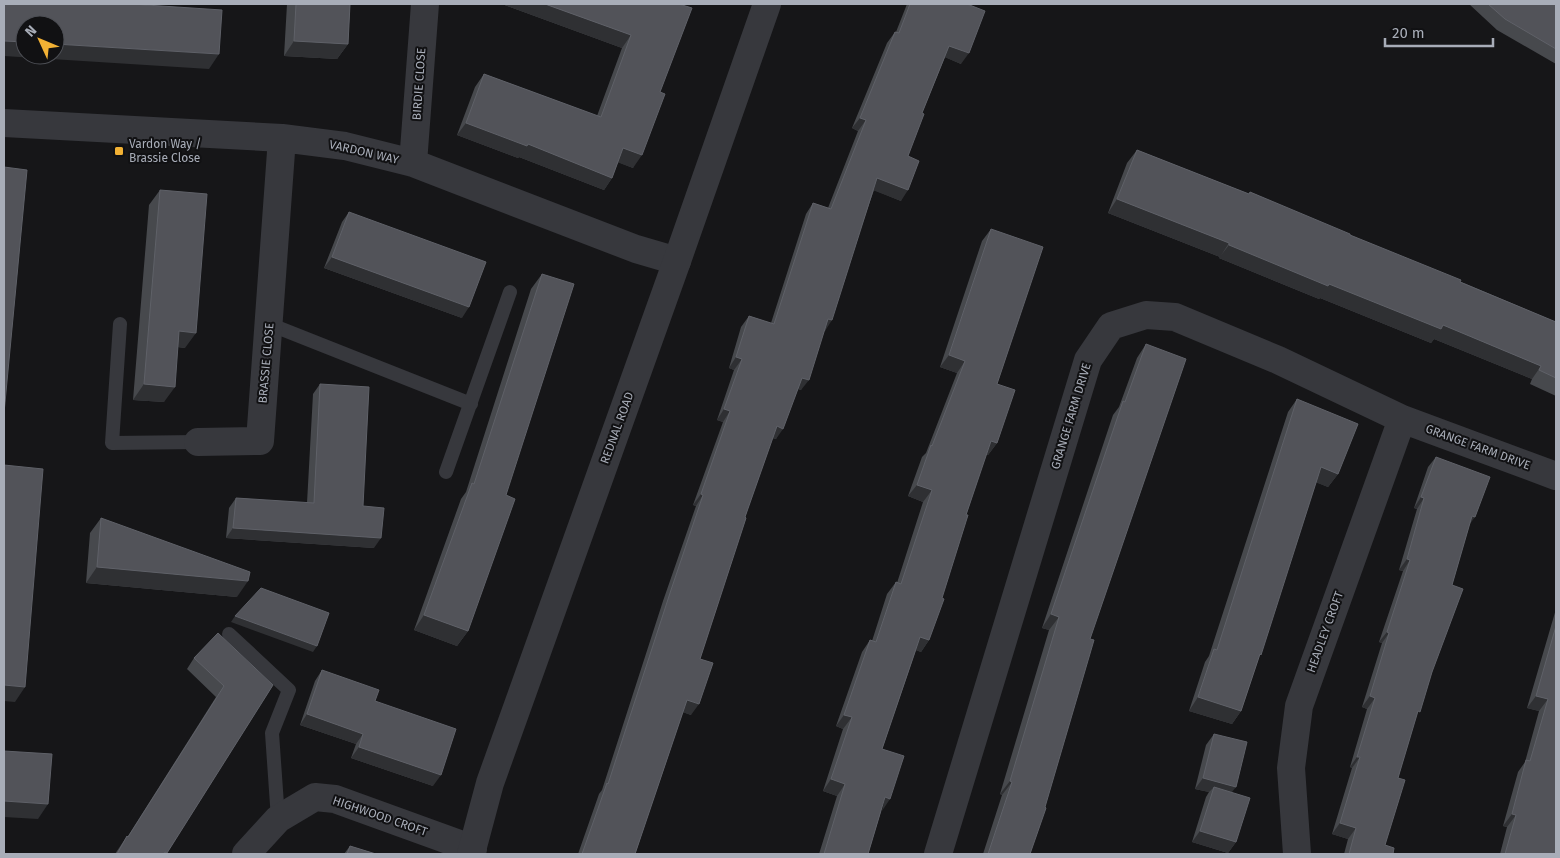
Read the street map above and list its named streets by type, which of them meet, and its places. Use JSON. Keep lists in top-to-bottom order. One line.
{"streets":{"street":["BIRDIE CLOSE","VARDON WAY","BRASSIE CLOSE","GRANGE FARM DRIVE","REDNAL ROAD","HEADLEY CROFT","HIGHWOOD CROFT"]},"crossings":[["BIRDIE CLOSE","VARDON WAY"],["VARDON WAY","BRASSIE CLOSE"],["VARDON WAY","REDNAL ROAD"],["GRANGE FARM DRIVE","HEADLEY CROFT"],["REDNAL ROAD","HIGHWOOD CROFT"]],"places":{"transit":["Vardon Way / Brassie Close"]},"scale_bar":"20 m","north":"top left"}
